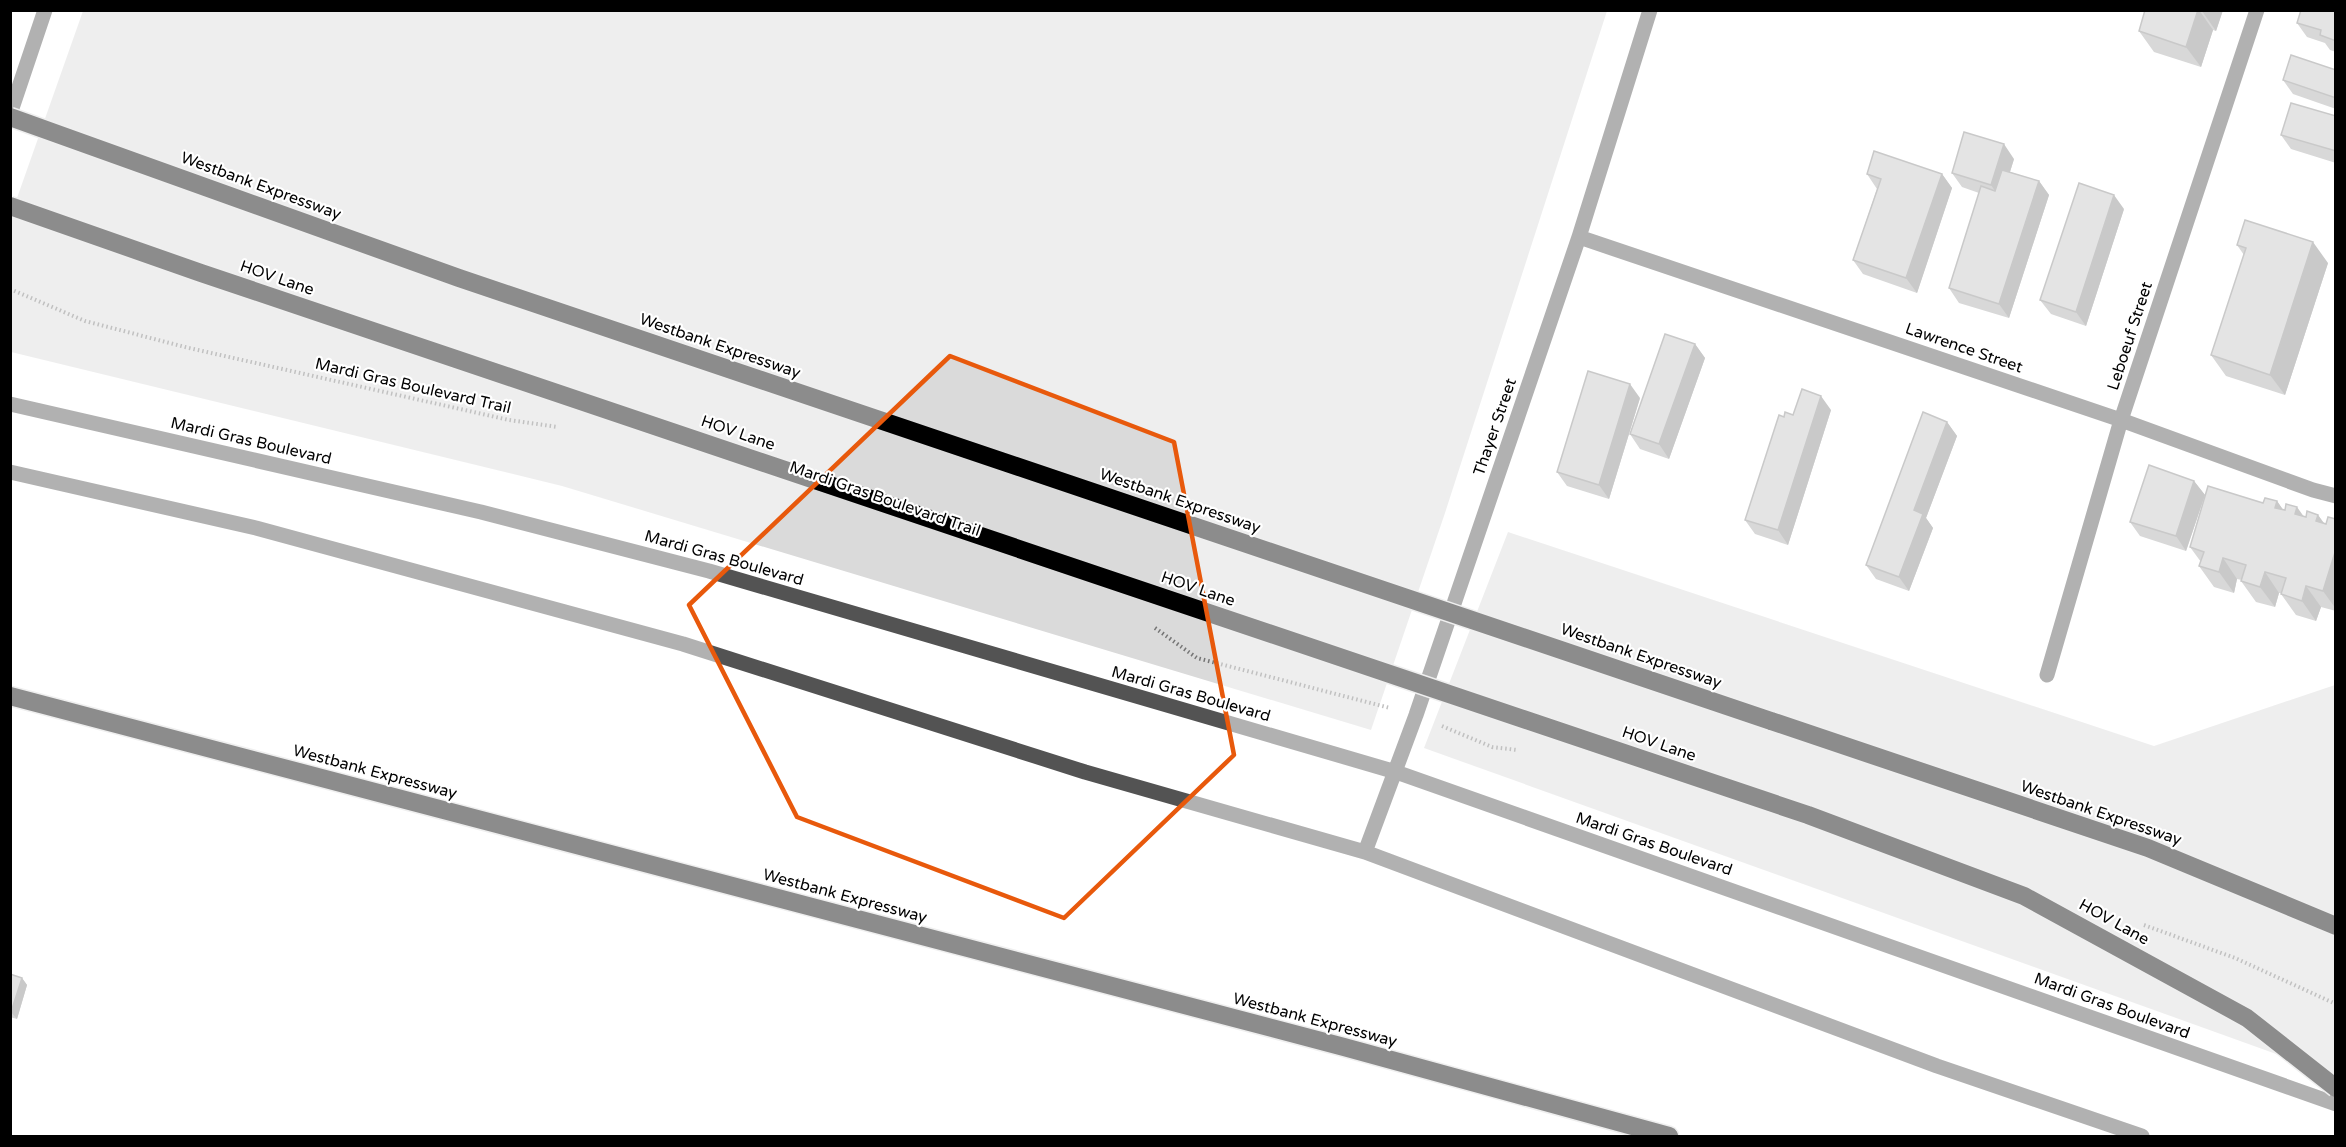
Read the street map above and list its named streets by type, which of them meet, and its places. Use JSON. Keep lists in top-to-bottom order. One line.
{"streets":{"highway":["Westbank Expressway","HOV Lane"],"street":["Leboeuf Street","Lawrence Street","Thayer Street","Mardi Gras Boulevard"],"path":["Mardi Gras Boulevard Trail"]},"crossings":[["Leboeuf Street","Lawrence Street"],["Lawrence Street","Thayer Street"],["Thayer Street","Mardi Gras Boulevard"]]}
